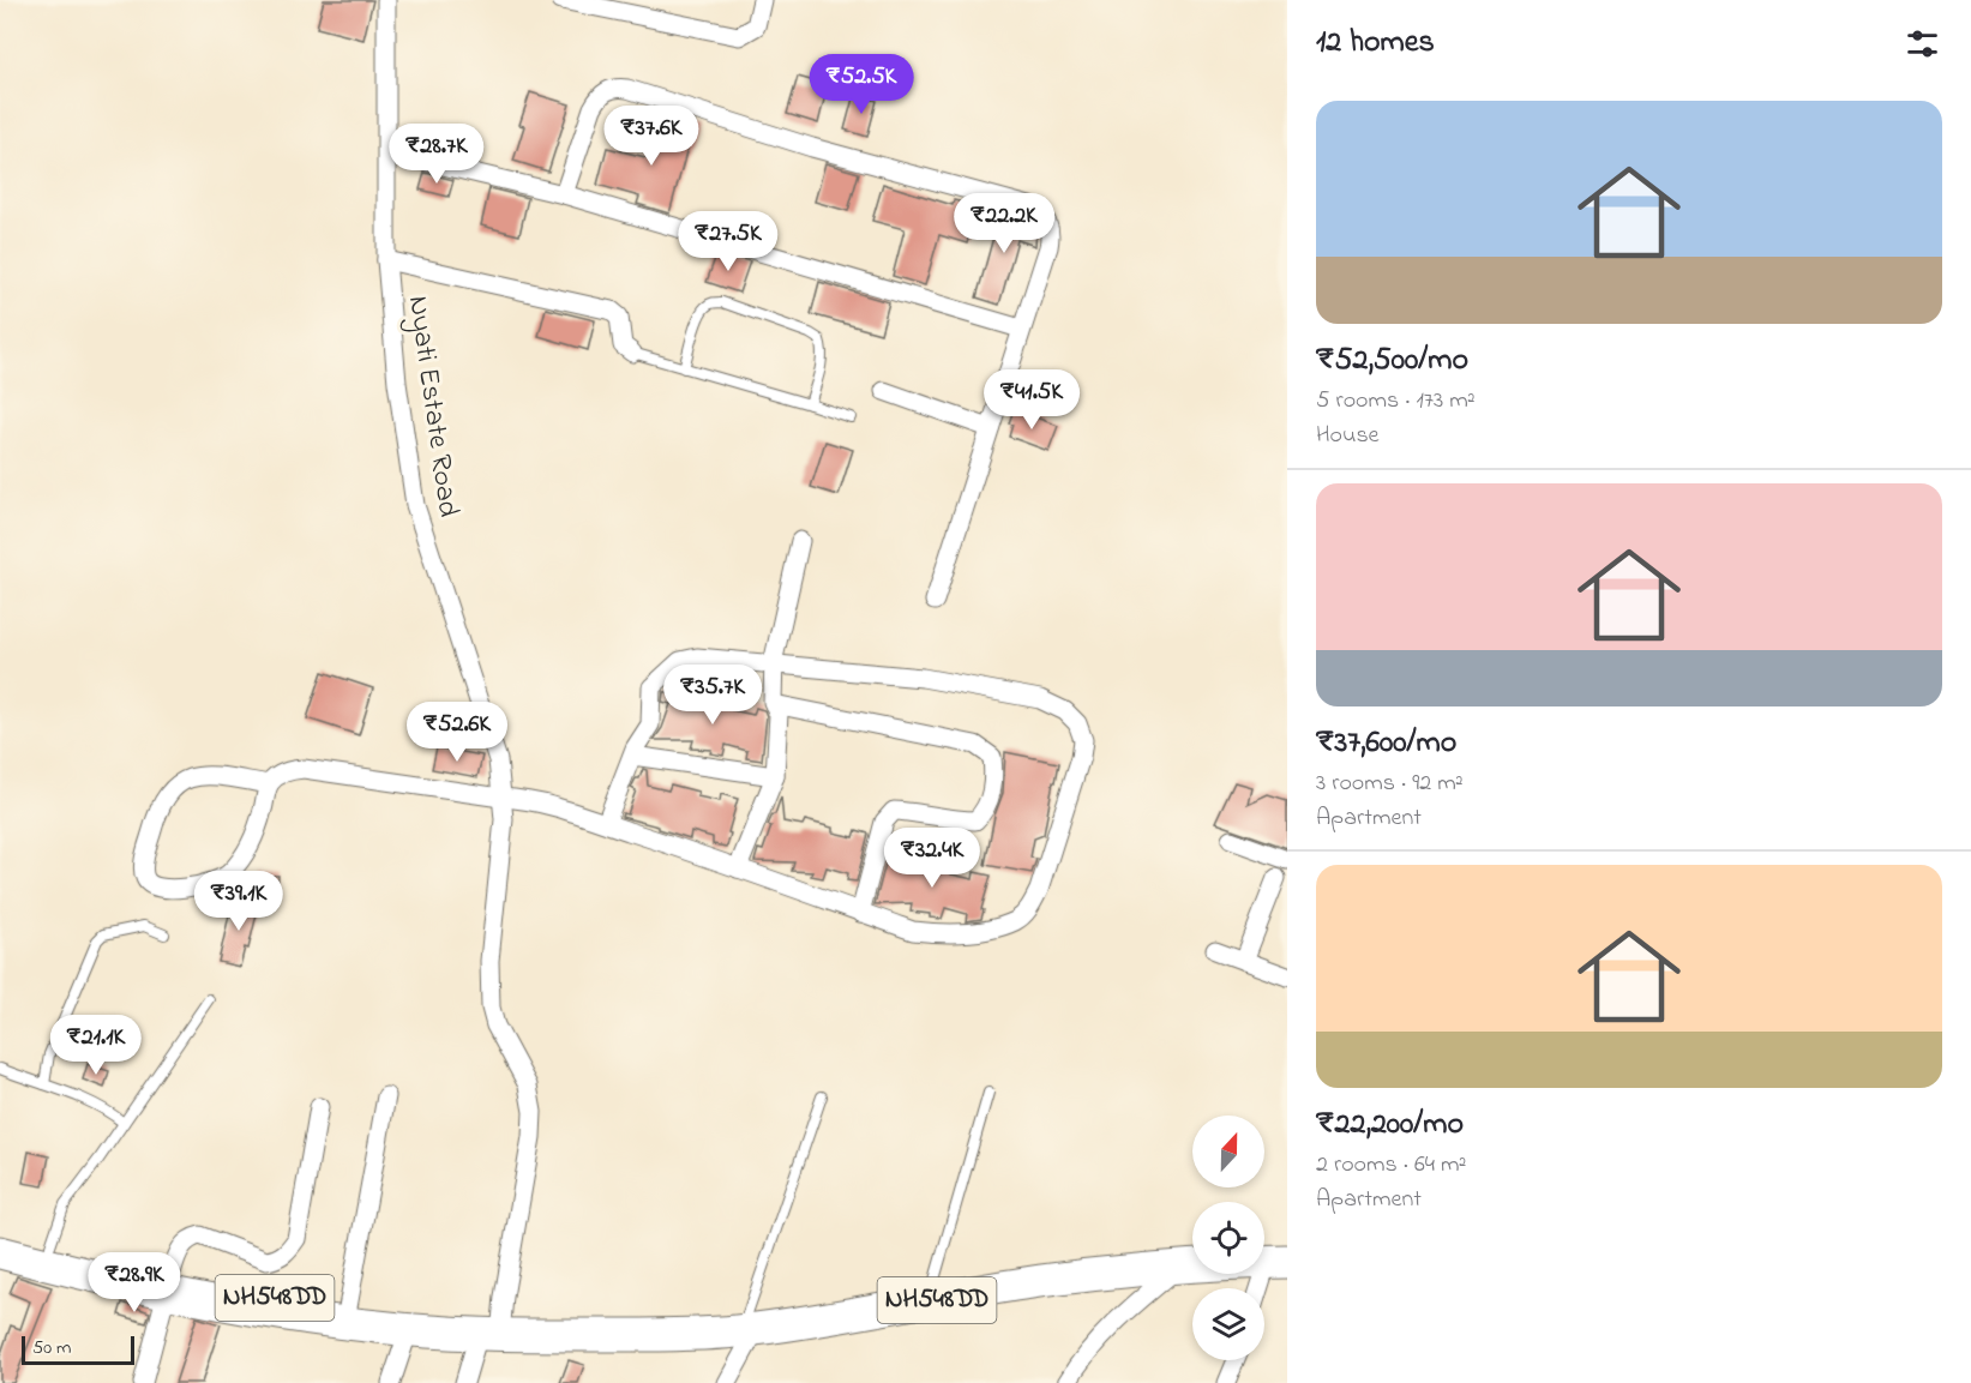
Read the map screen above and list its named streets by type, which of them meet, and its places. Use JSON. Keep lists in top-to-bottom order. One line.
{"streets":{"highway":["NH548DD"],"street":["Nyati Estate Road"]},"crossings":[["Nyati Estate Road","NH548DD"]],"scale_bar":"50 m","north":"top","page":{"heading":"12 homes","price":["₹52.5K","₹37.6K","₹28.7K","₹22.2K","₹27.5K","₹41.5K","₹35.7K","₹52.6K","₹32.4K","₹39.1K","₹21.1K","₹28.9K"],"list":[{"name":"₹52,500/mo","note":"5 rooms · 173 m² · House"},{"name":"₹37,600/mo","note":"3 rooms · 92 m² · Apartment"},{"name":"₹22,200/mo","note":"2 rooms · 64 m² · Apartment"}],"scale":"50 m"}}
